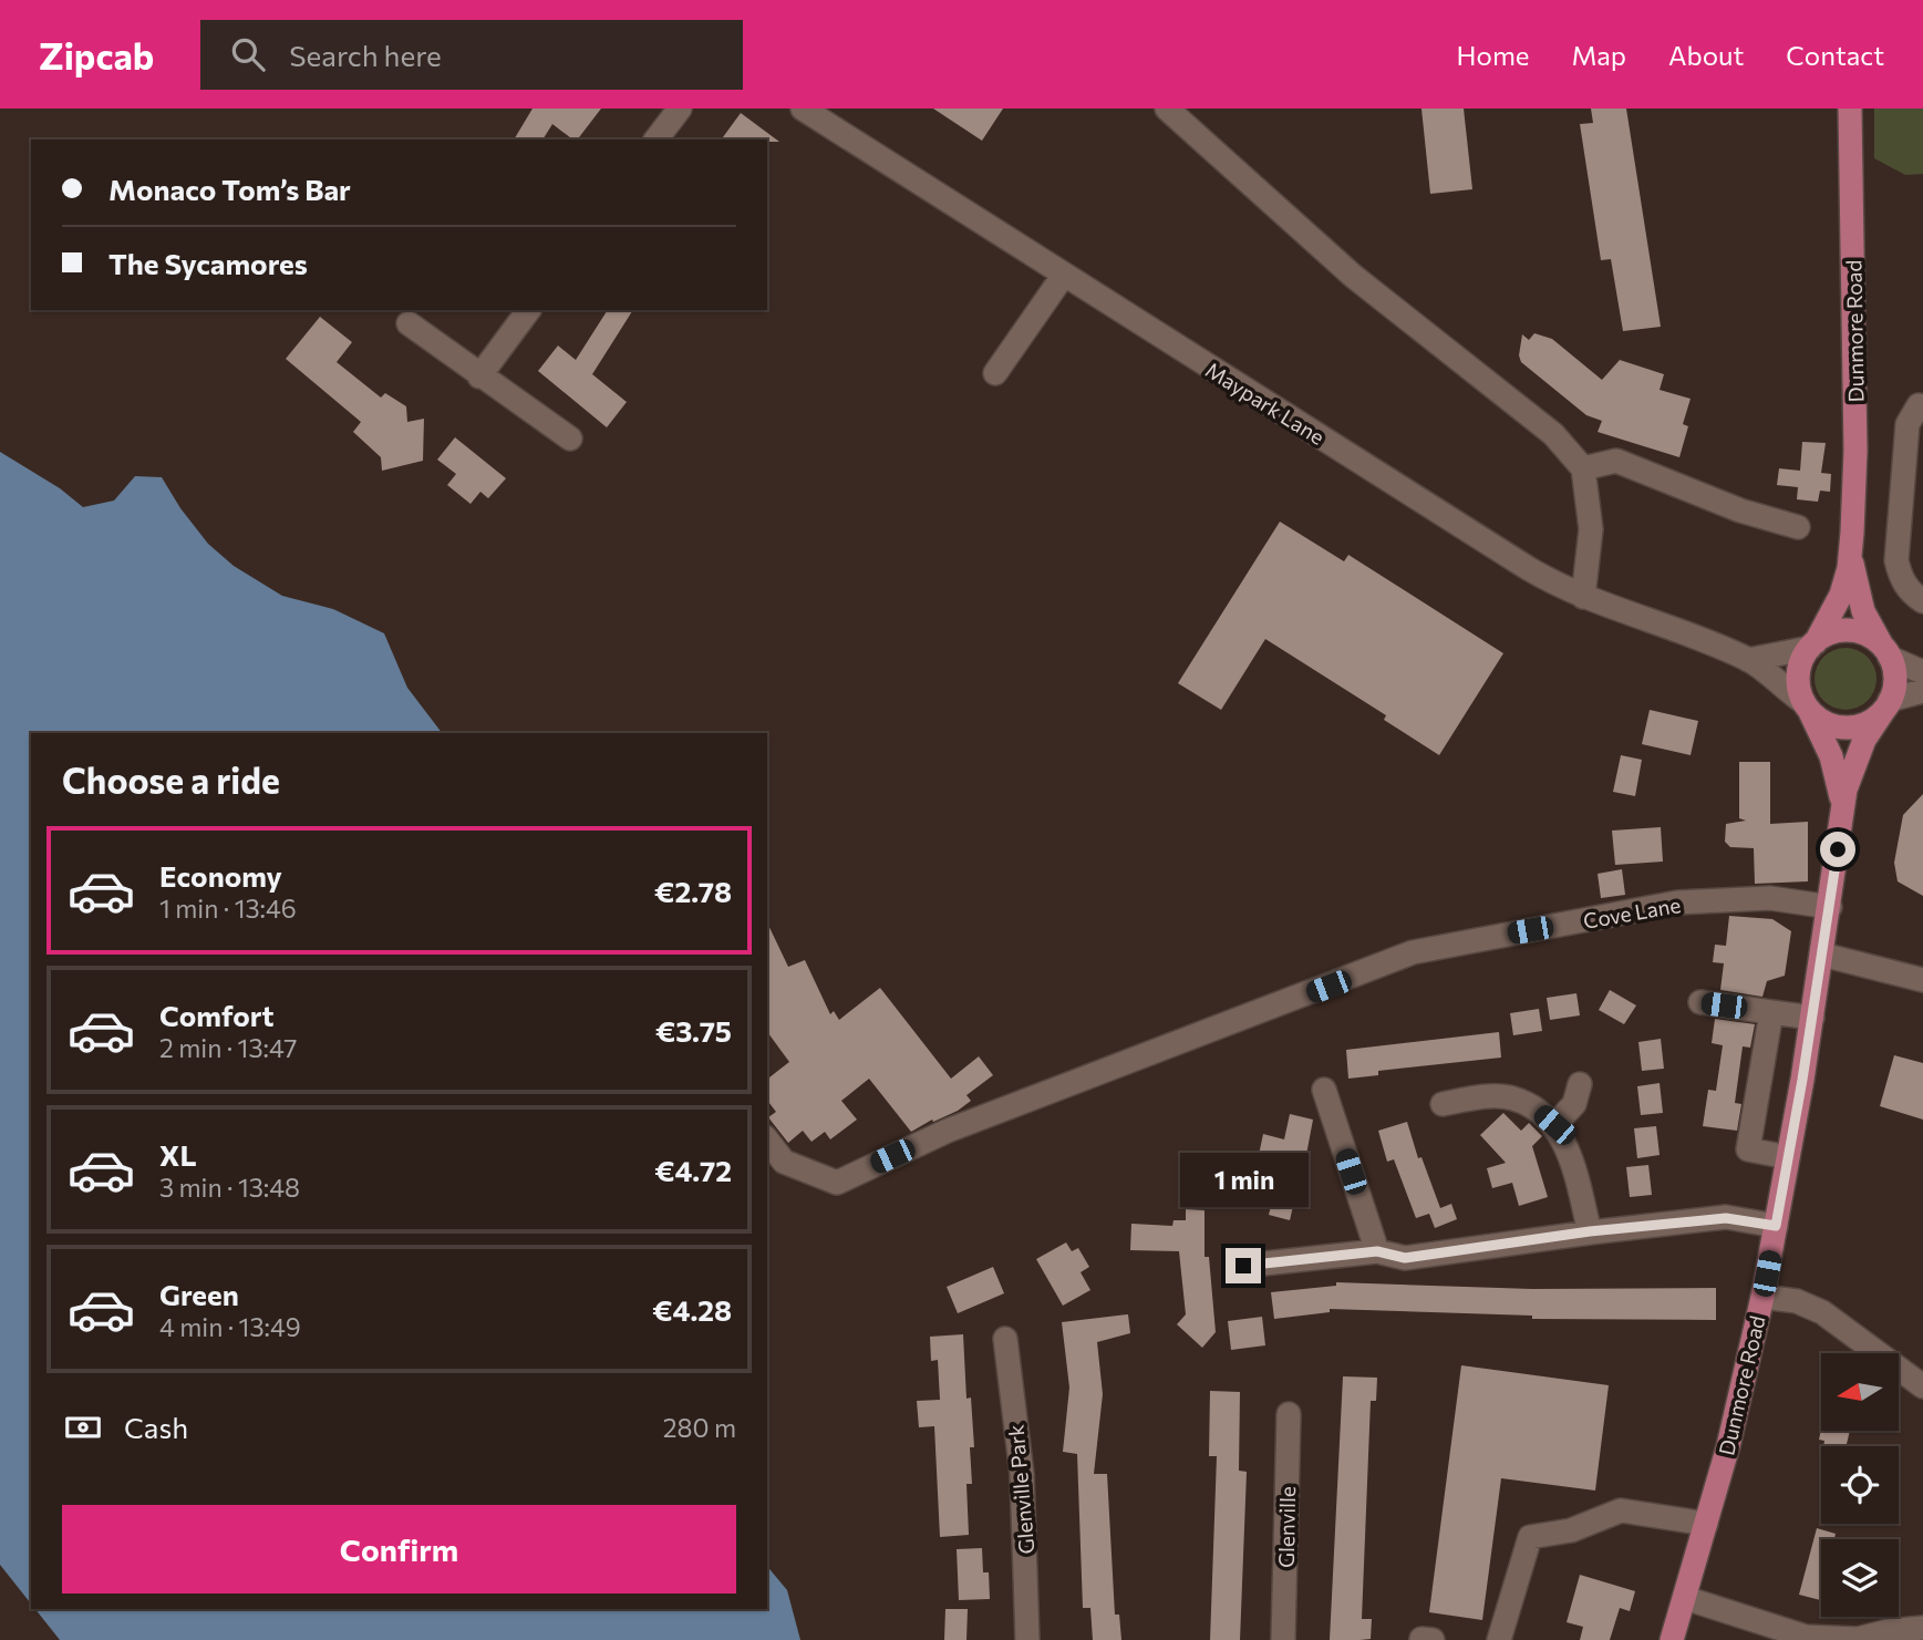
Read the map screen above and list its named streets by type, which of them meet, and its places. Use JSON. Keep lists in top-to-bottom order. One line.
{"streets":{"main road":["Dunmore Road"],"street":["Maypark Lane","Cove Lane","Glenville Park","Glenville"]},"crossings":[["Dunmore Road","Maypark Lane"],["Dunmore Road","Cove Lane"]],"north":"left","page":{"header":"Zipcab","search":"Search here","nav":["Home","Map","About","Contact"],"banner":["Monaco Tom’s Bar","The Sycamores"],"heading":"Choose a ride","list":[{"name":"Economy","note":"1 min · 13:46","value":"€2.78"},{"name":"Comfort","note":"2 min · 13:47","value":"€3.75"},{"name":"XL","note":"3 min · 13:48","value":"€4.72"},{"name":"Green","note":"4 min · 13:49","value":"€4.28"}],"bubble":"1 min","pay":["Cash","280 m"],"buttons":"Confirm"}}
